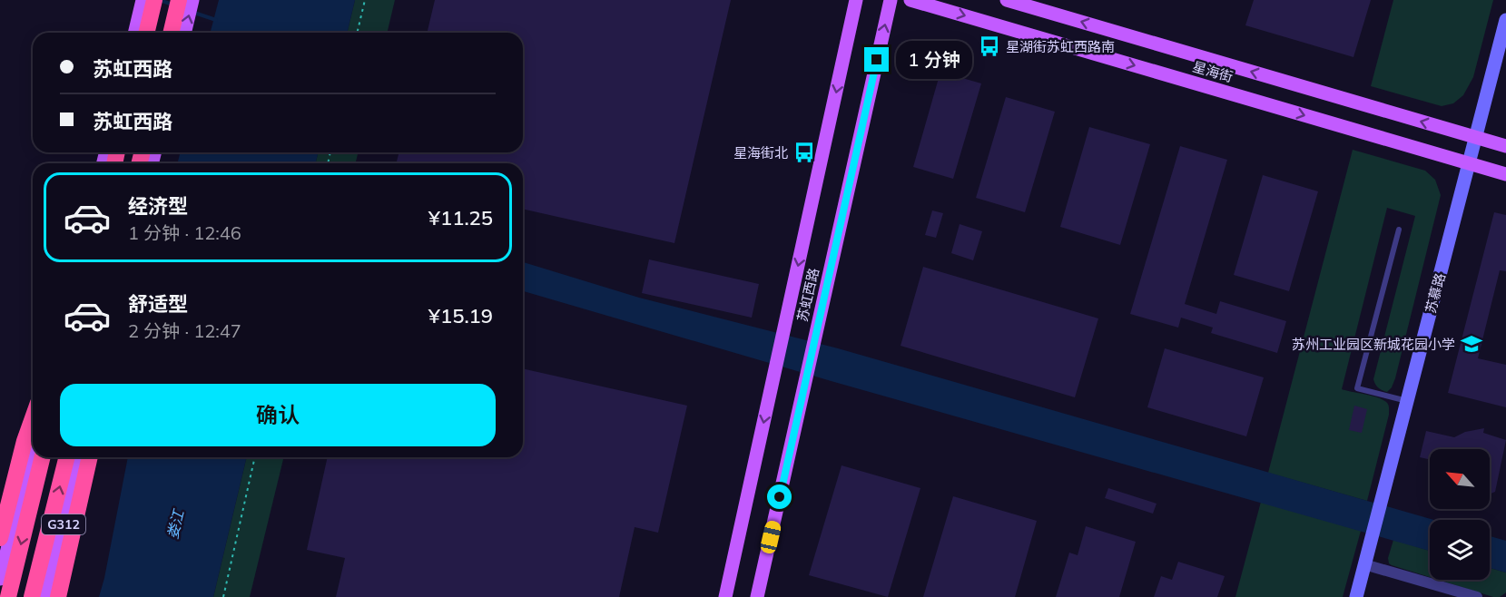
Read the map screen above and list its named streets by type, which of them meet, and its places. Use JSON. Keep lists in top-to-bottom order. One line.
{"streets":{"main road":["星海街","苏慕路","苏虹西路","G312"]},"crossings":[["星海街","苏慕路"]],"water":["娄江"],"places":{"bus stop":["星湖街苏虹西路南","星海街北"],"school or university":["苏州工业园区新城花园小学"]},"north":"top left","page":{"banner":["苏虹西路","苏虹西路"],"bubble":"1 分钟","list":[{"name":"经济型","note":"1 分钟 · 12:46","value":"¥11.25"},{"name":"舒适型","note":"2 分钟 · 12:47","value":"¥15.19"}],"buttons":"确认"}}
